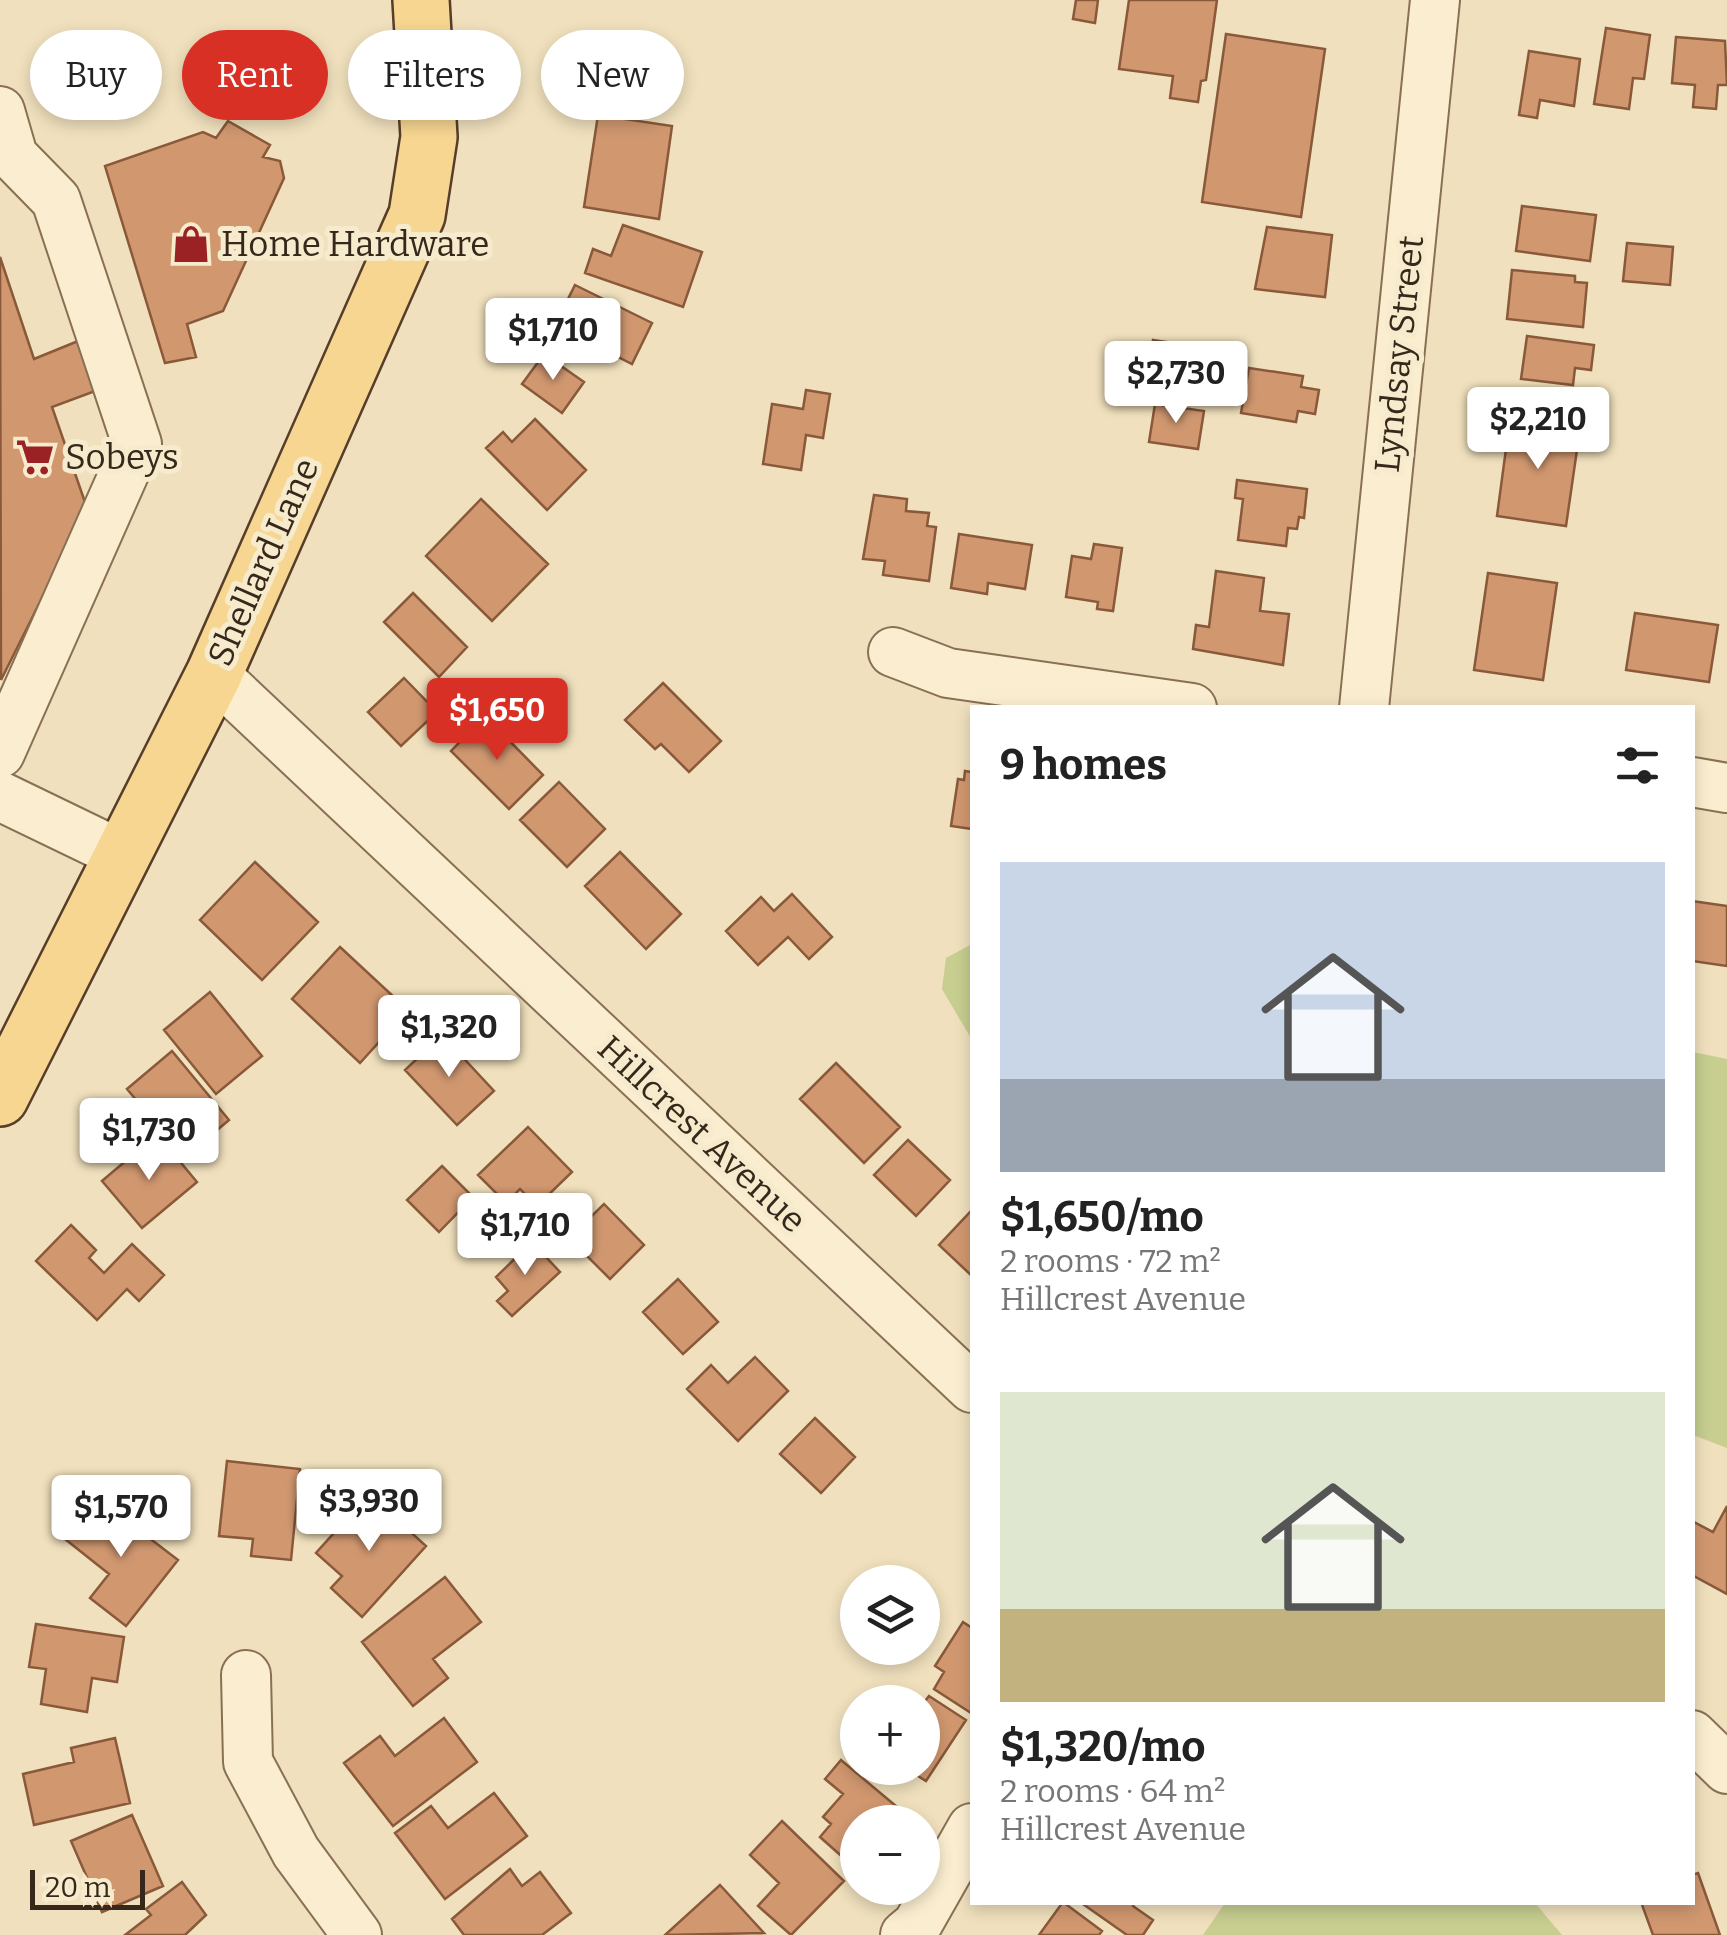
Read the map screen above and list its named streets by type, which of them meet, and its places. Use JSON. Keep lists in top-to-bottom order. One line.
{"streets":{"main road":["Shellard Lane"],"street":["Lyndsay Street","Hillcrest Avenue"]},"crossings":[["Shellard Lane","Hillcrest Avenue"]],"places":{"shop":["Home Hardware"],"supermarket":["Sobeys"]},"scale_bar":"20 m","page":{"chip":["Buy","Rent","Filters","New"],"price":["$1,710","$2,730","$2,210","$1,650","$1,320","$1,730","$1,710","$3,930","$1,570"],"heading":"9 homes","list":[{"name":"$1,650/mo","note":"2 rooms · 72 m² · Hillcrest Avenue"},{"name":"$1,320/mo","note":"2 rooms · 64 m² · Hillcrest Avenue"}],"map_buttons":["+","−"],"scale":"20 m"}}
